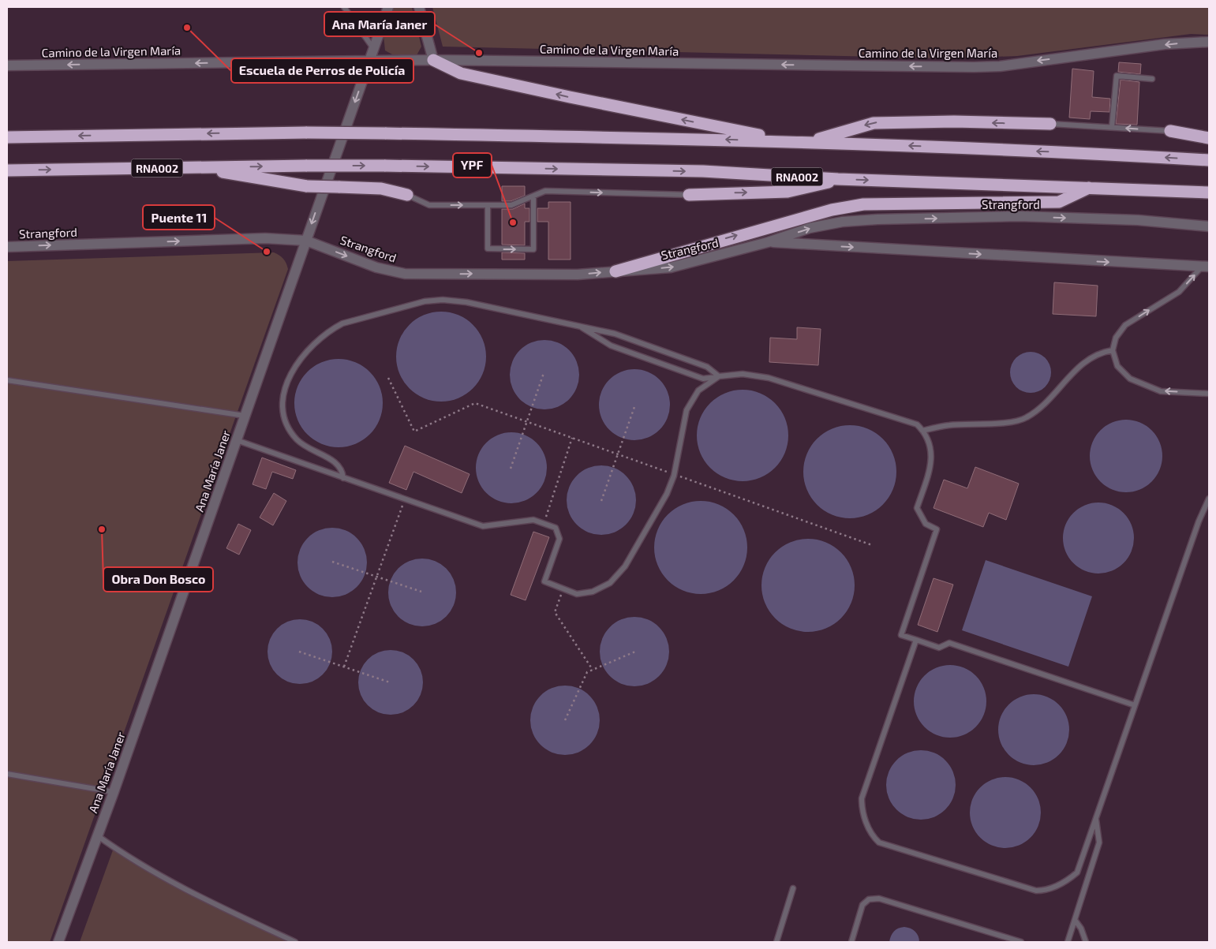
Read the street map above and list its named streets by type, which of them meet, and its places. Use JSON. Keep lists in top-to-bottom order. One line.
{"streets":{"highway":["RNA002"],"street":["Camino de la Virgen María","Strangford","Ana María Janer"]},"crossings":[["Camino de la Virgen María","Ana María Janer"],["Strangford","Ana María Janer"]],"one_way":["Camino de la Virgen María","Strangford"],"places":["Escuela de Perros de Policía","Ana María Janer","YPF","Puente 11","Obra Don Bosco"]}
